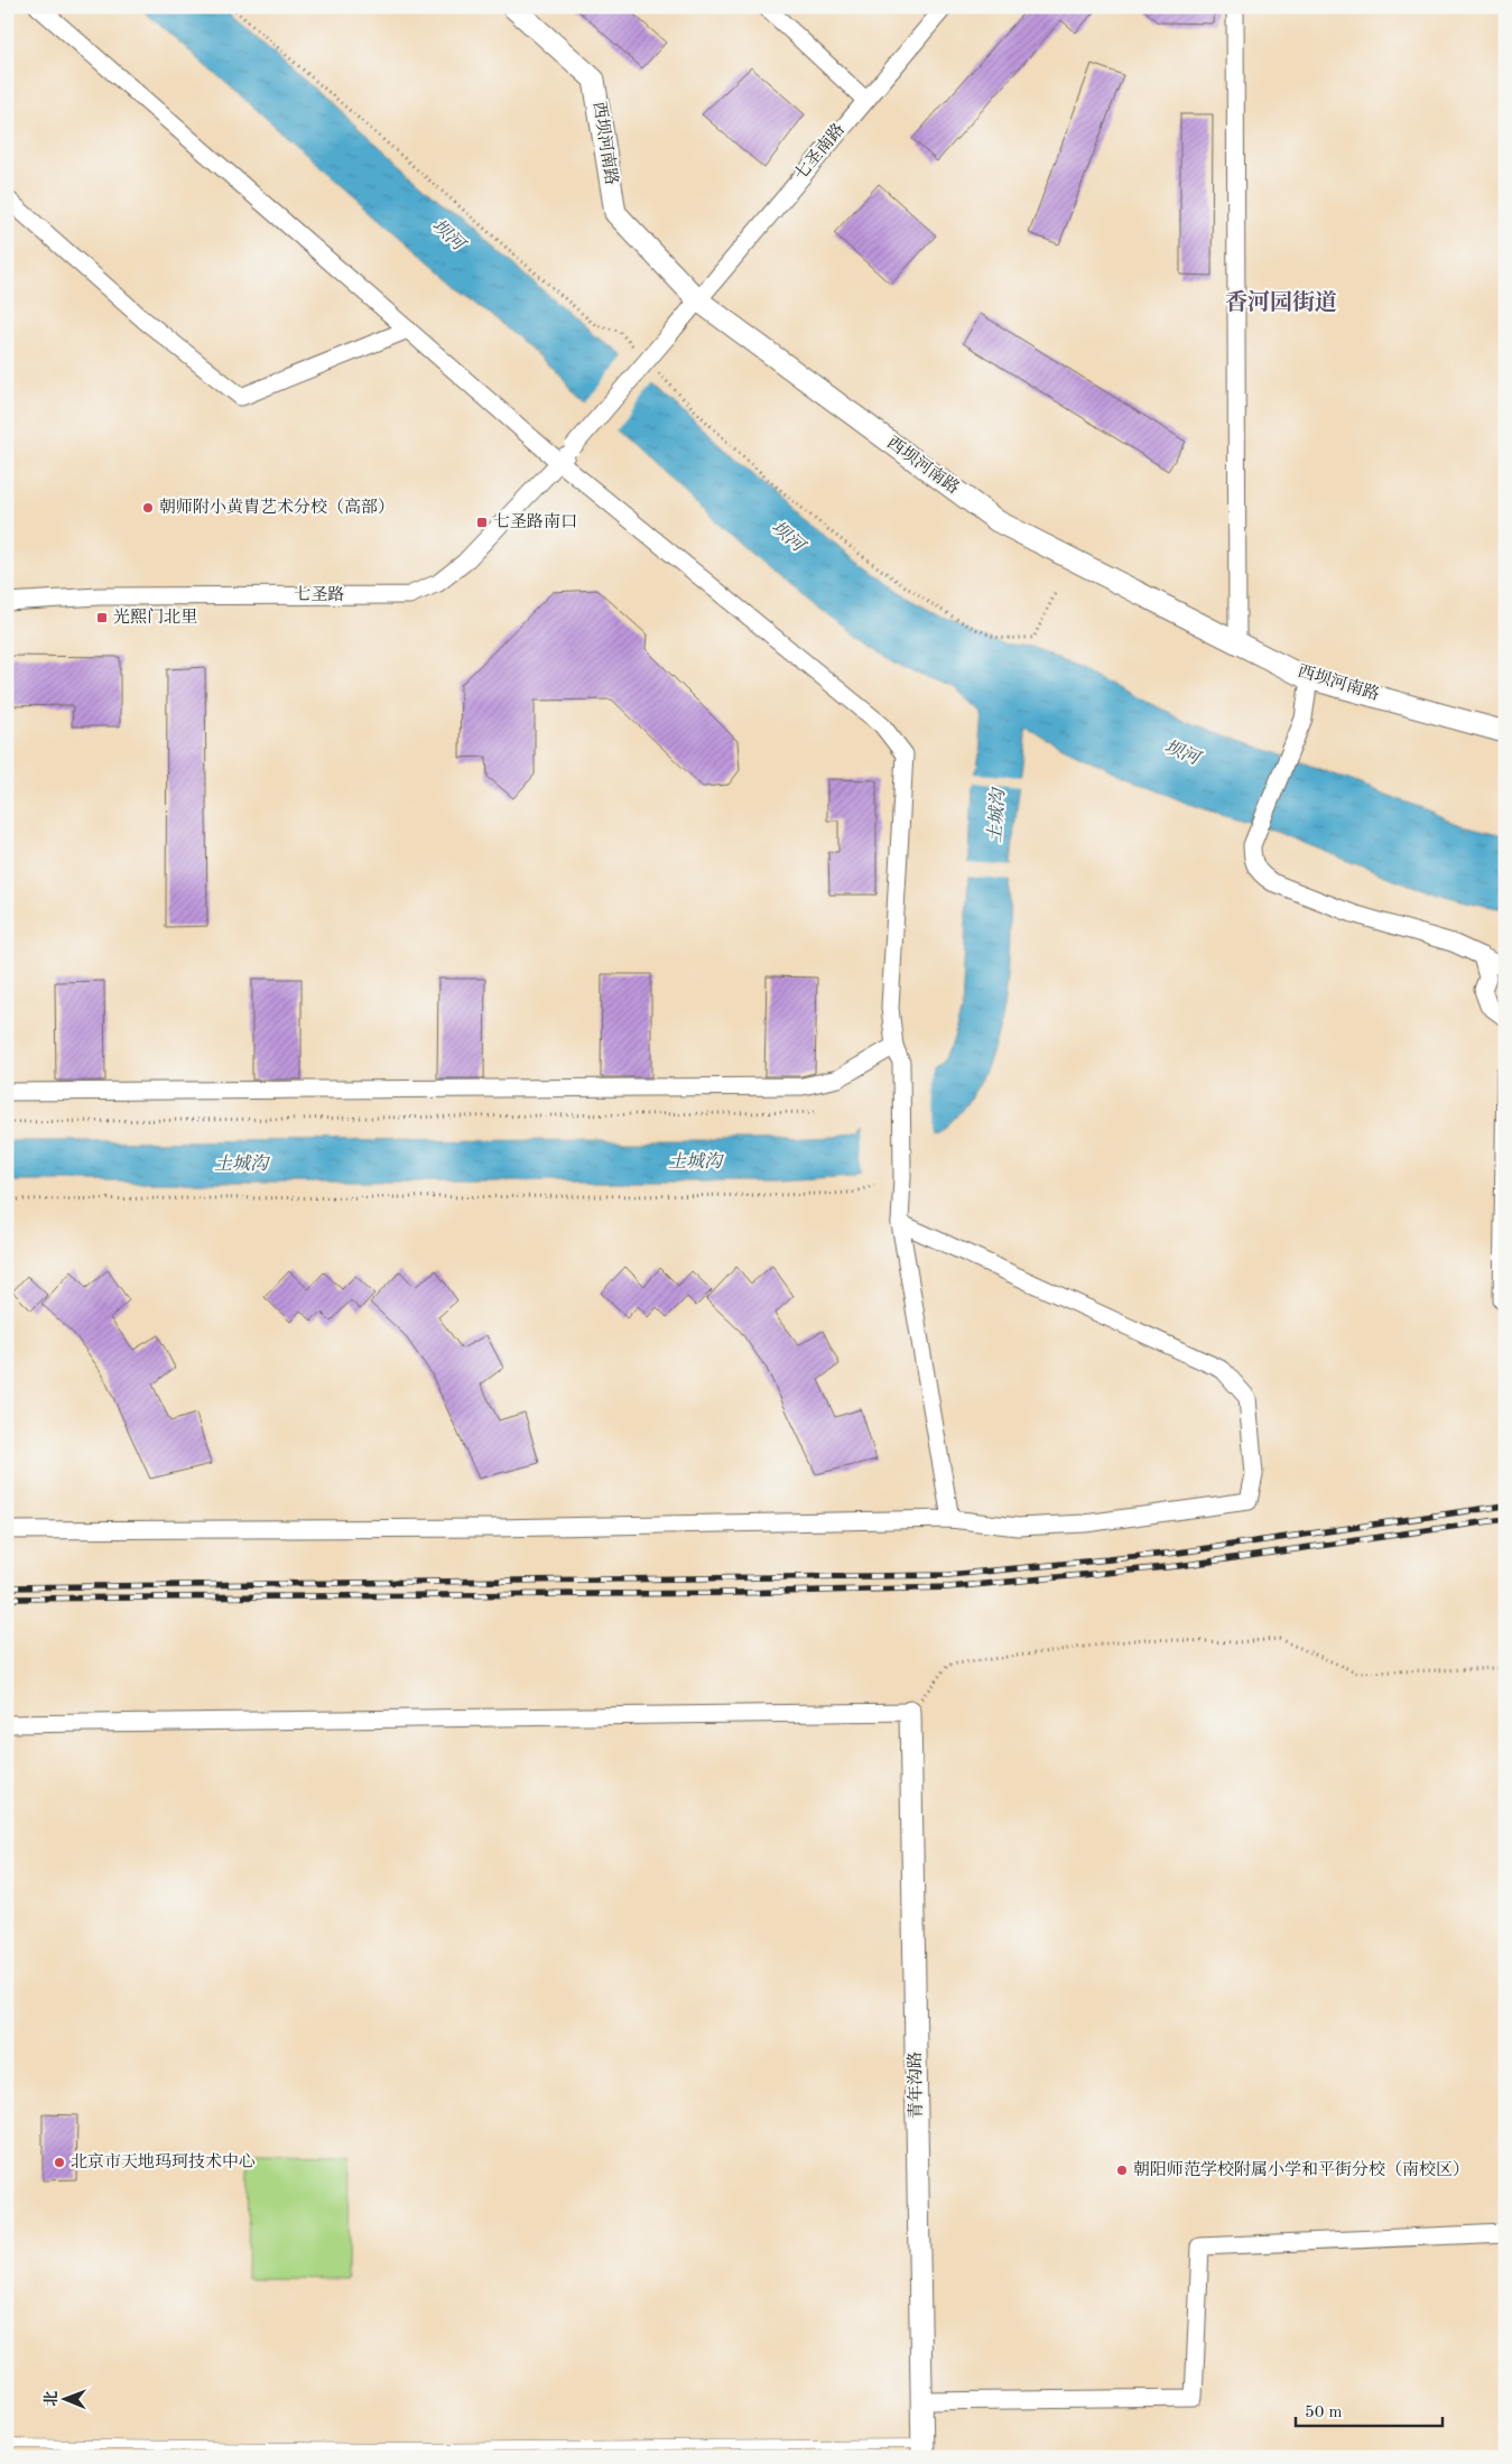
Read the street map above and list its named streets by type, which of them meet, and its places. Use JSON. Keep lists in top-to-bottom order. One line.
{"streets":{"street":["西坝河南路","七圣南路","七圣路","青年沟路"]},"crossings":[["西坝河南路","七圣南路"],["七圣南路","七圣路"]],"districts":["香河园街道"],"water":["坝河","土城沟"],"places":{"other":["朝师附小黄胄艺术分校（高部）","北京市天地玛珂技术中心","朝阳师范学校附属小学和平街分校（南校区）"],"transit":["七圣路南口","光熙门北里"]},"scale_bar":"50 m","north":"left"}
